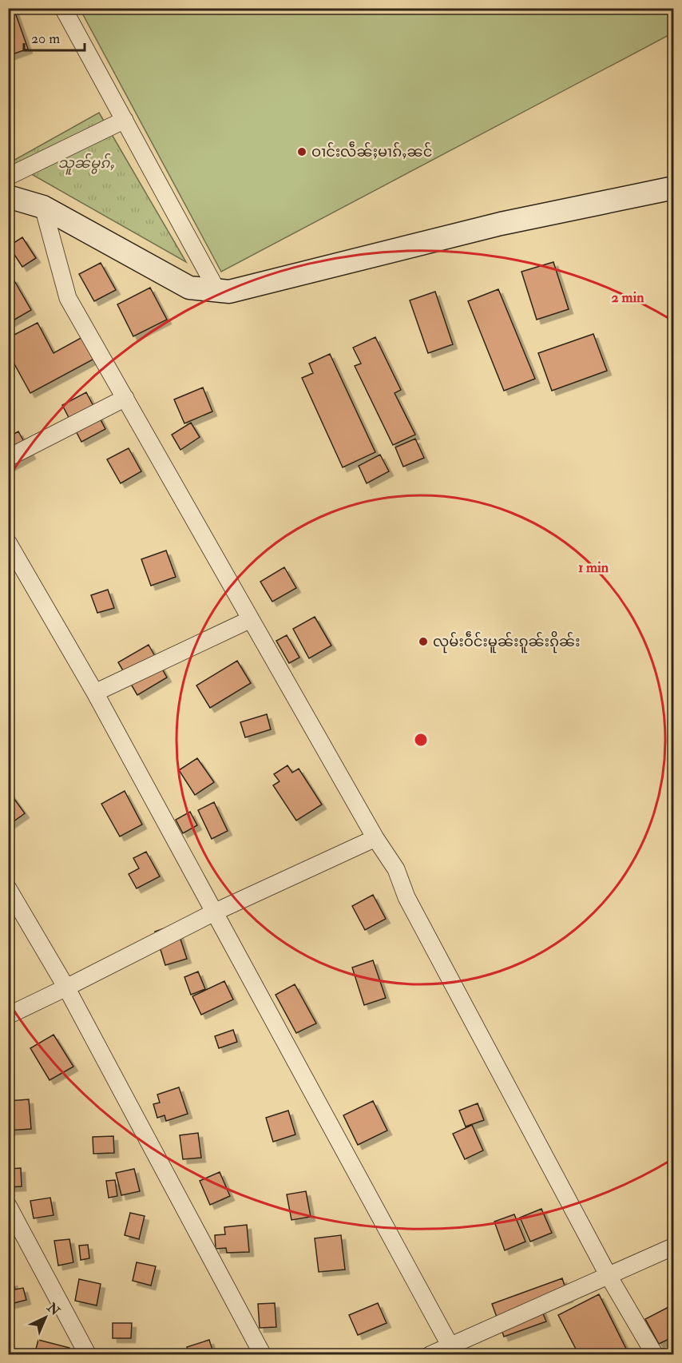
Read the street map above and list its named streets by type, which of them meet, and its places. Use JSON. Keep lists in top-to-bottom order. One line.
{"parks":["သူၼ်မွၵ်ႇ"],"places":["ဝၢင်းလဵၼ်ႈမၢၵ်ႇၼင်","လုမ်းဝဵင်းမူၼ်းၵူၼ်းၵိုၼ်း"],"scale_bar":"20 m","north":"top right","rings":["2 min","1 min"]}
